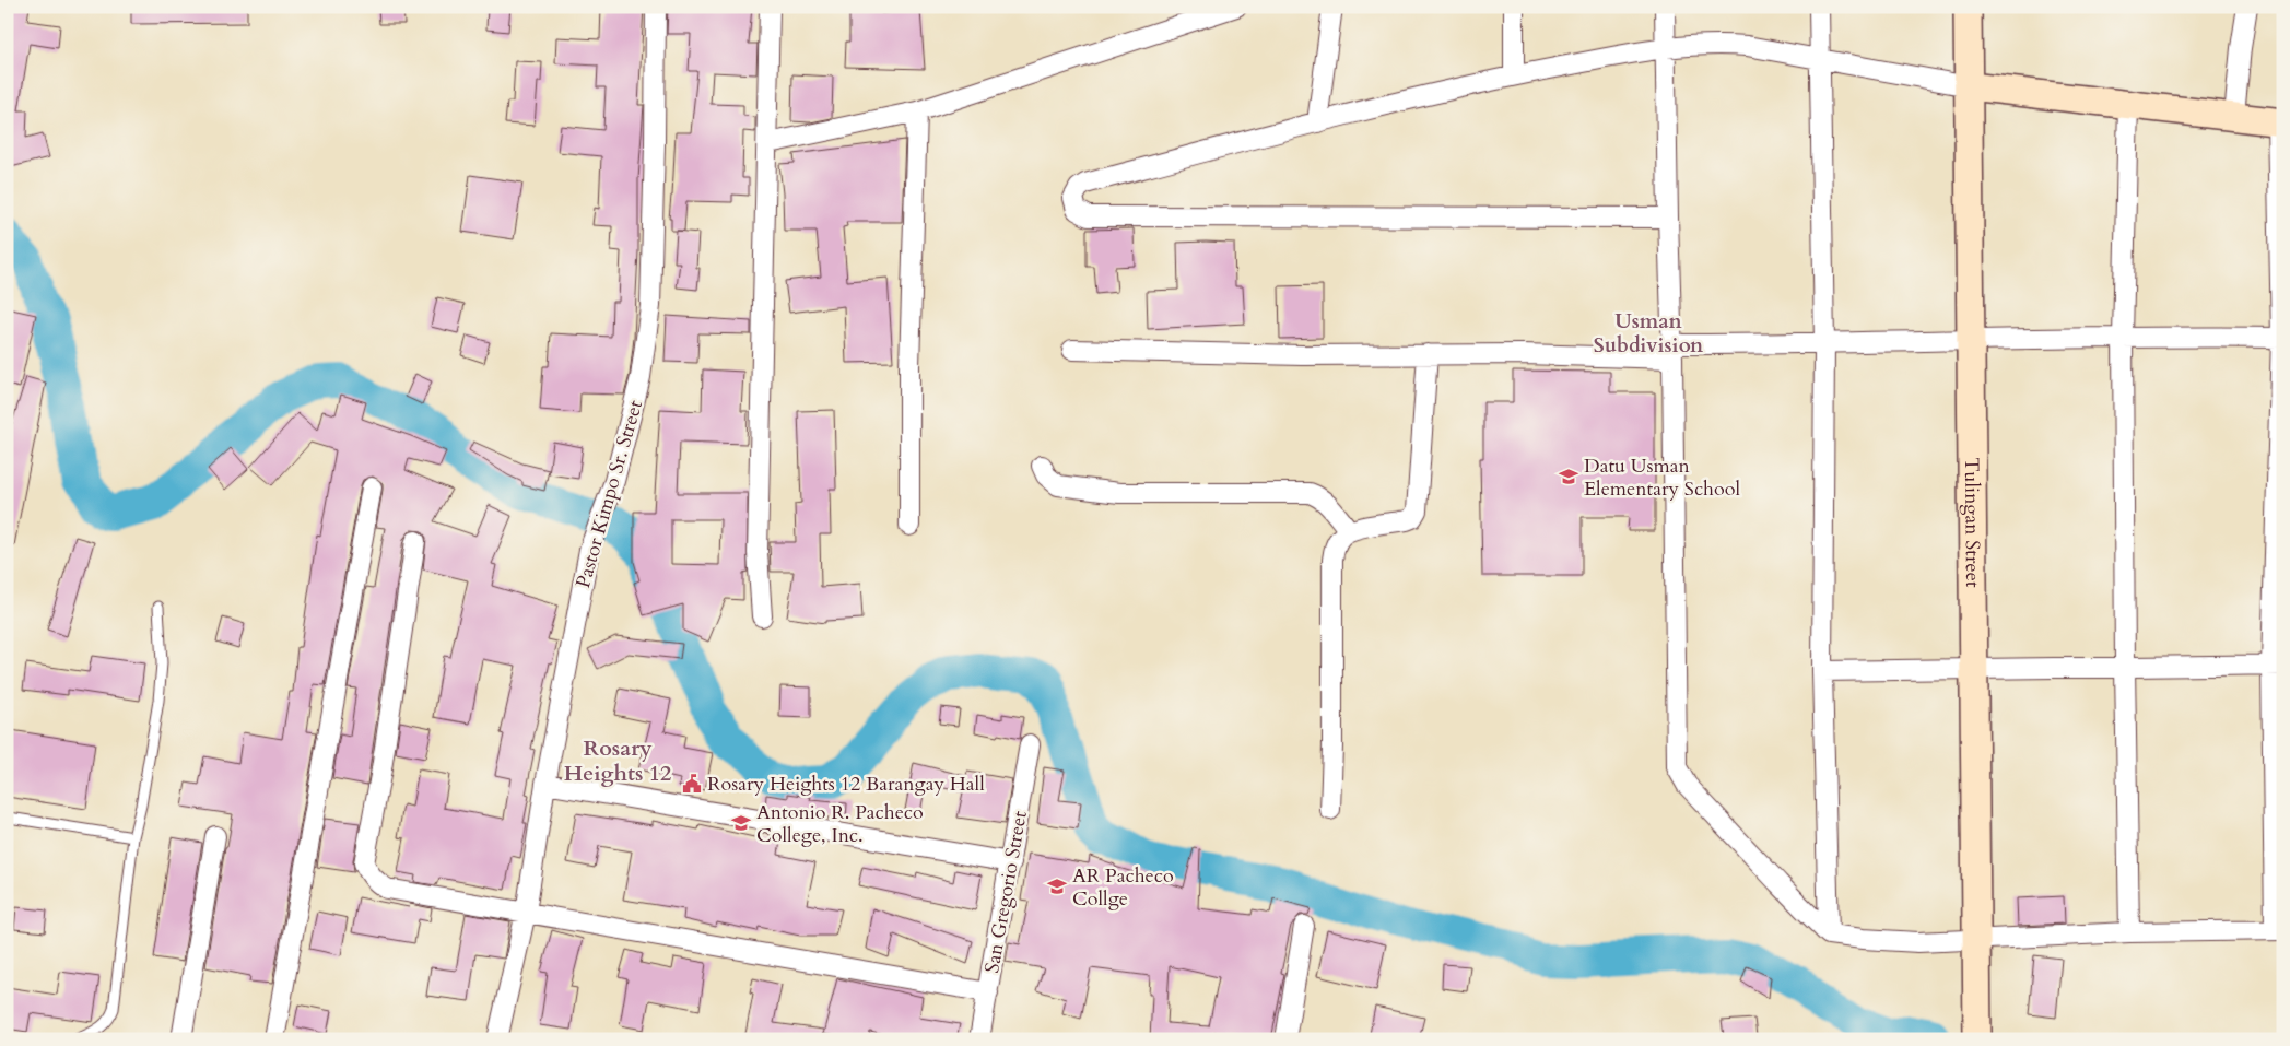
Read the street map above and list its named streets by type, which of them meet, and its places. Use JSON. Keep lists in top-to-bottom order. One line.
{"streets":{"street":["Pastor Kimpo Sr. Street","Tulingan Street","San Gregorio Street"]},"districts":["Usman Subdivision","Rosary Heights 12"],"places":{"school or university":["Datu Usman Elementary School","Antonio R. Pacheco College, Inc.","AR Pacheco Collge"],"public building":["Rosary Heights 12 Barangay Hall"]}}
